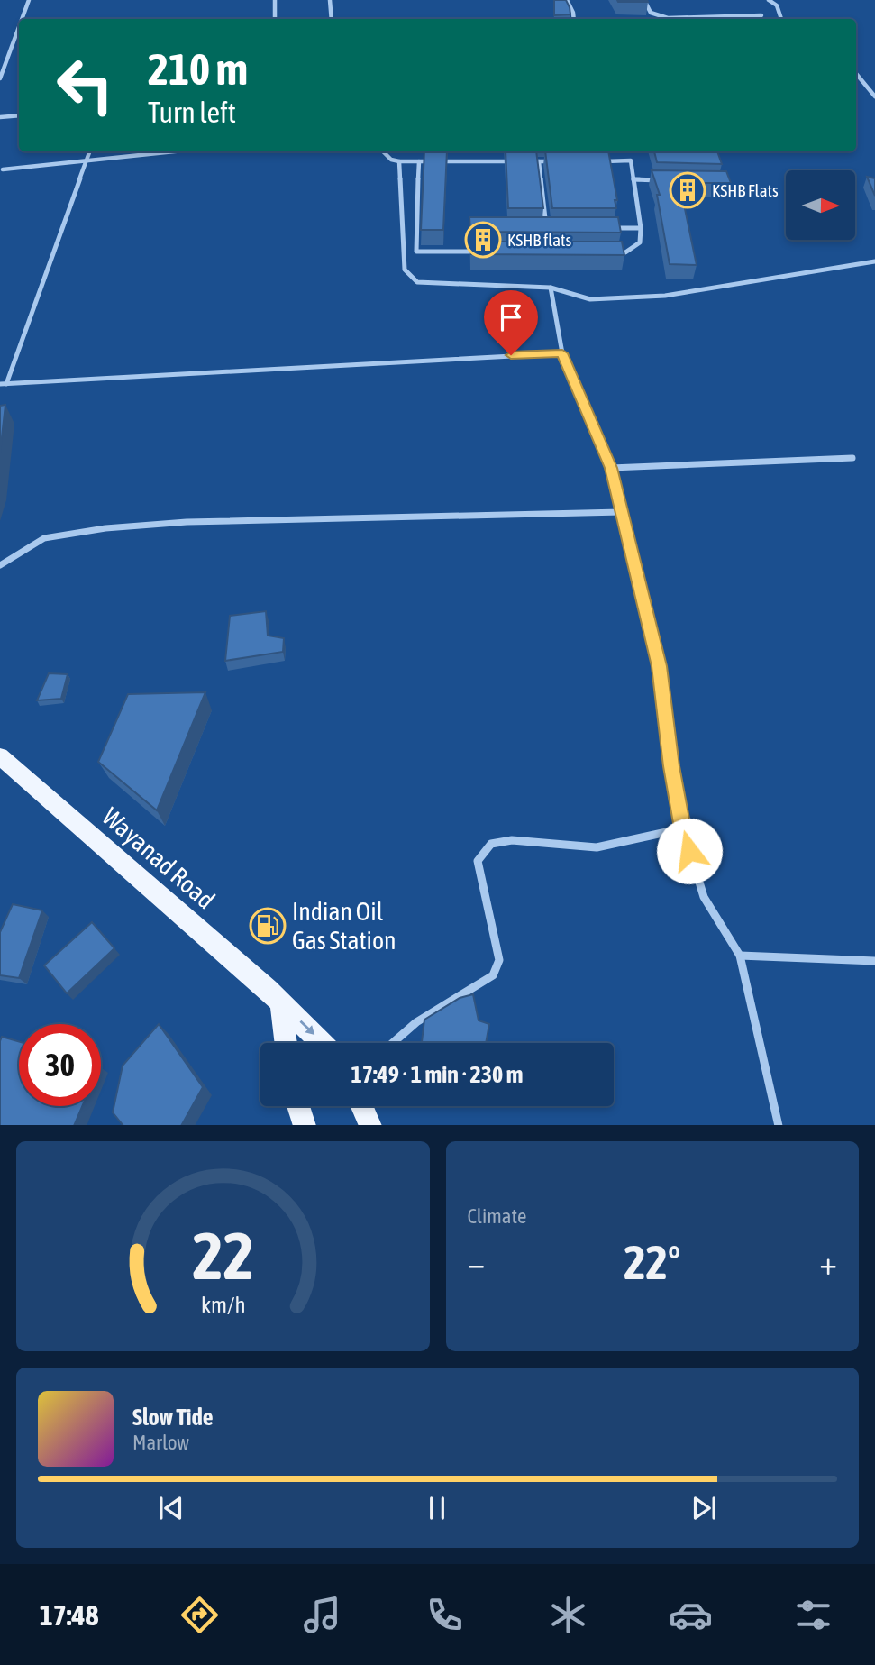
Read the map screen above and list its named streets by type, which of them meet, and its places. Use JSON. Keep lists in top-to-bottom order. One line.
{"streets":{"main road":["Wayanad Road"]},"places":{"building":["KSHB Flats","KSHB flats"],"fuel station":["Indian Oil Gas Station"]},"north":"right","page":{"turn":["210 m","Turn left"],"limit":"30","trip":"17:49 · 1 min · 230 m","tile":"Climate","heat":["−","22°","+"],"song":["Slow Tide","Marlow"],"tabs":"17:48","gauge":["22","km/h"]}}
